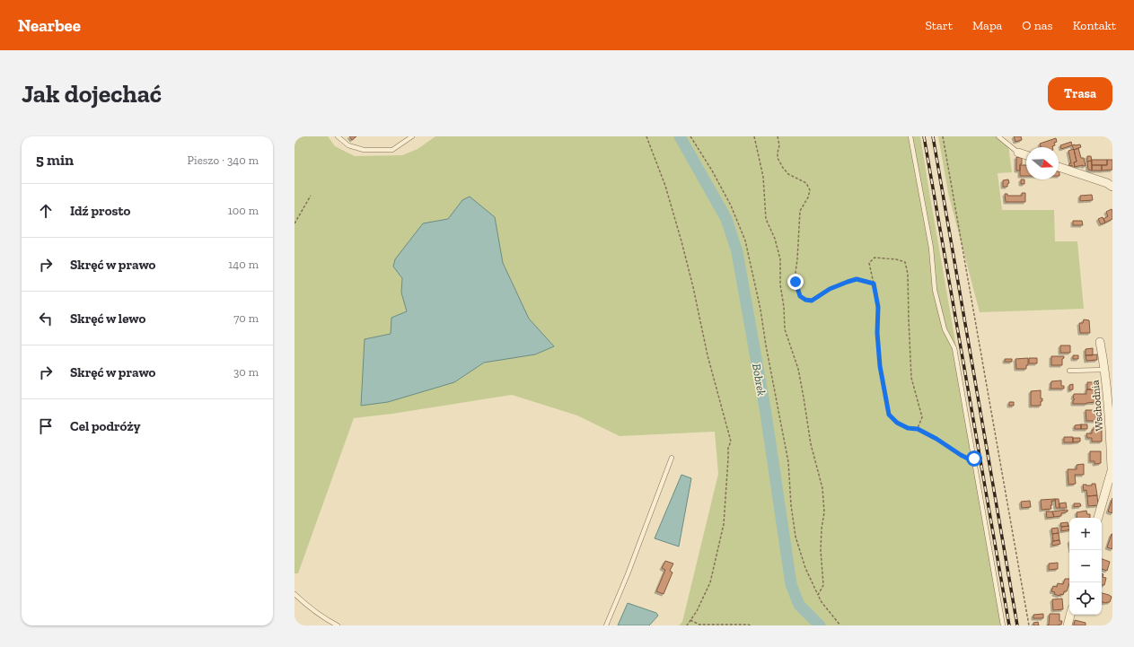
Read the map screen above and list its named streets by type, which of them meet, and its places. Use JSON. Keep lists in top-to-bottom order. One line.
{"streets":{"street":["Wschodnia"]},"water":["Bobrek"],"north":"right","page":{"header":"Nearbee","nav":["Start","Mapa","O nas","Kontakt"],"buttons":"Trasa","title":"Jak dojechać","heading":["5 min","Pieszo · 340 m"],"list":[["Idź prosto","100 m"],["Skręć w prawo","140 m"],["Skręć w lewo","70 m"],["Skręć w prawo","30 m"],"Cel podróży"],"map_buttons":["+","−"]}}
